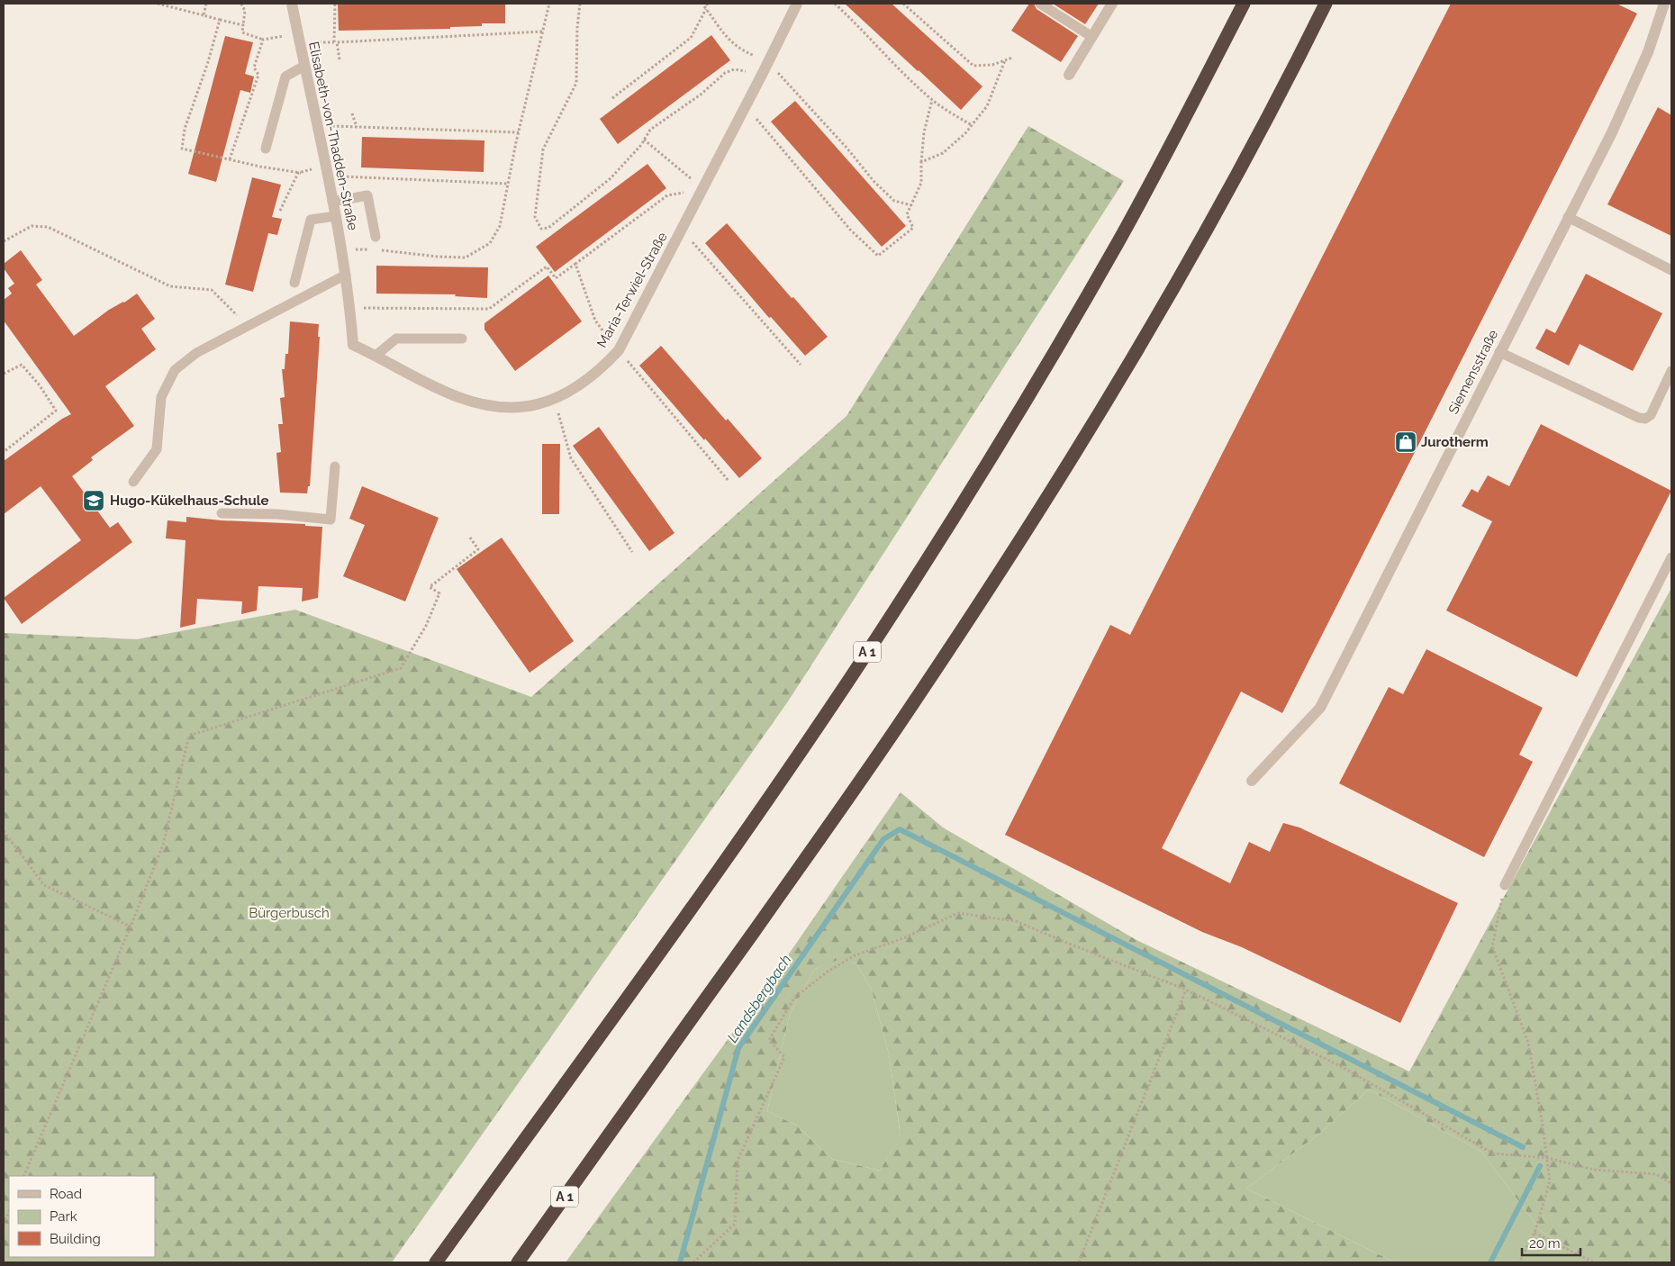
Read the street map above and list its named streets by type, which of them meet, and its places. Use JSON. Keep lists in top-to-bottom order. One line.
{"streets":{"highway":["A 1"],"street":["Elisabeth-von-Thadden-Straße","Maria-Terwiel-Straße","Siemensstraße"]},"crossings":[["Elisabeth-von-Thadden-Straße","Maria-Terwiel-Straße"]],"water":["Landsbergbach"],"parks":["Bürgerbusch"],"places":{"shop":["Jurotherm"],"school or university":["Hugo-Kükelhaus-Schule"]},"legend":["Road","Park","Building"],"scale_bar":"20 m"}
